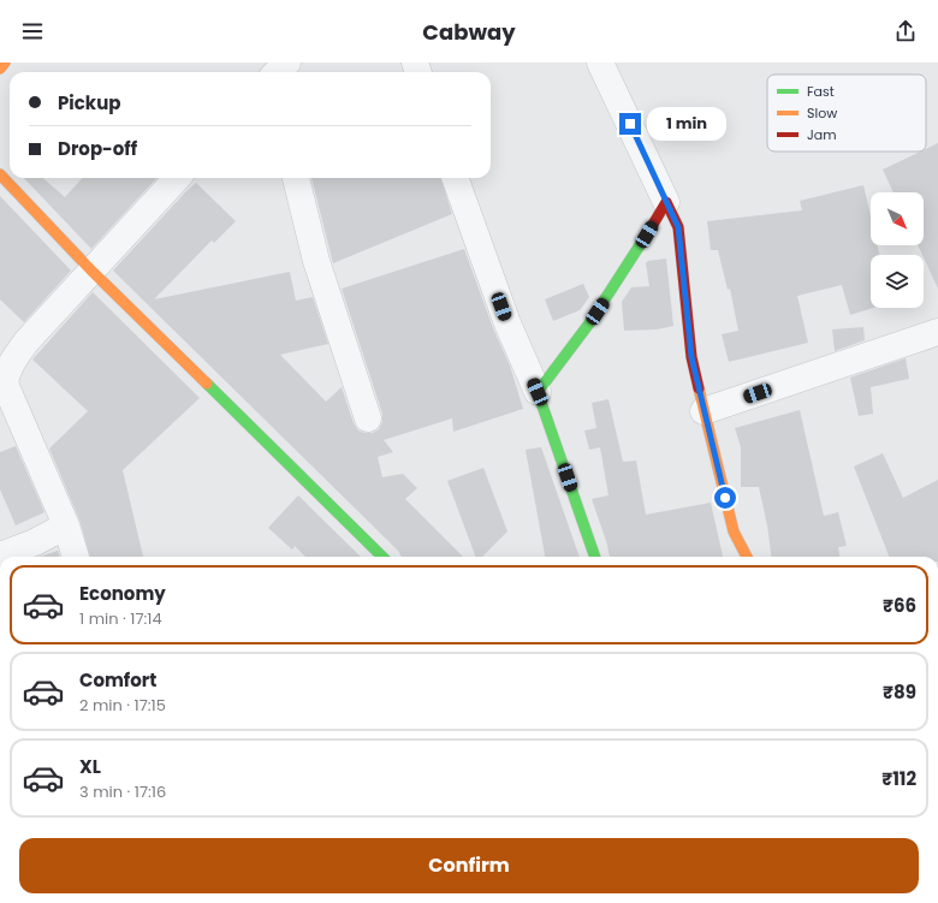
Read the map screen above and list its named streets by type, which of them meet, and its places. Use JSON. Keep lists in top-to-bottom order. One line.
{"legend":["Fast","Slow","Jam"],"north":"bottom right","page":{"header":"Cabway","banner":["Pickup","Drop-off"],"bubble":"1 min","list":[{"name":"Economy","note":"1 min · 17:14","value":"₹66"},{"name":"Comfort","note":"2 min · 17:15","value":"₹89"},{"name":"XL","note":"3 min · 17:16","value":"₹112"}],"buttons":"Confirm"}}
